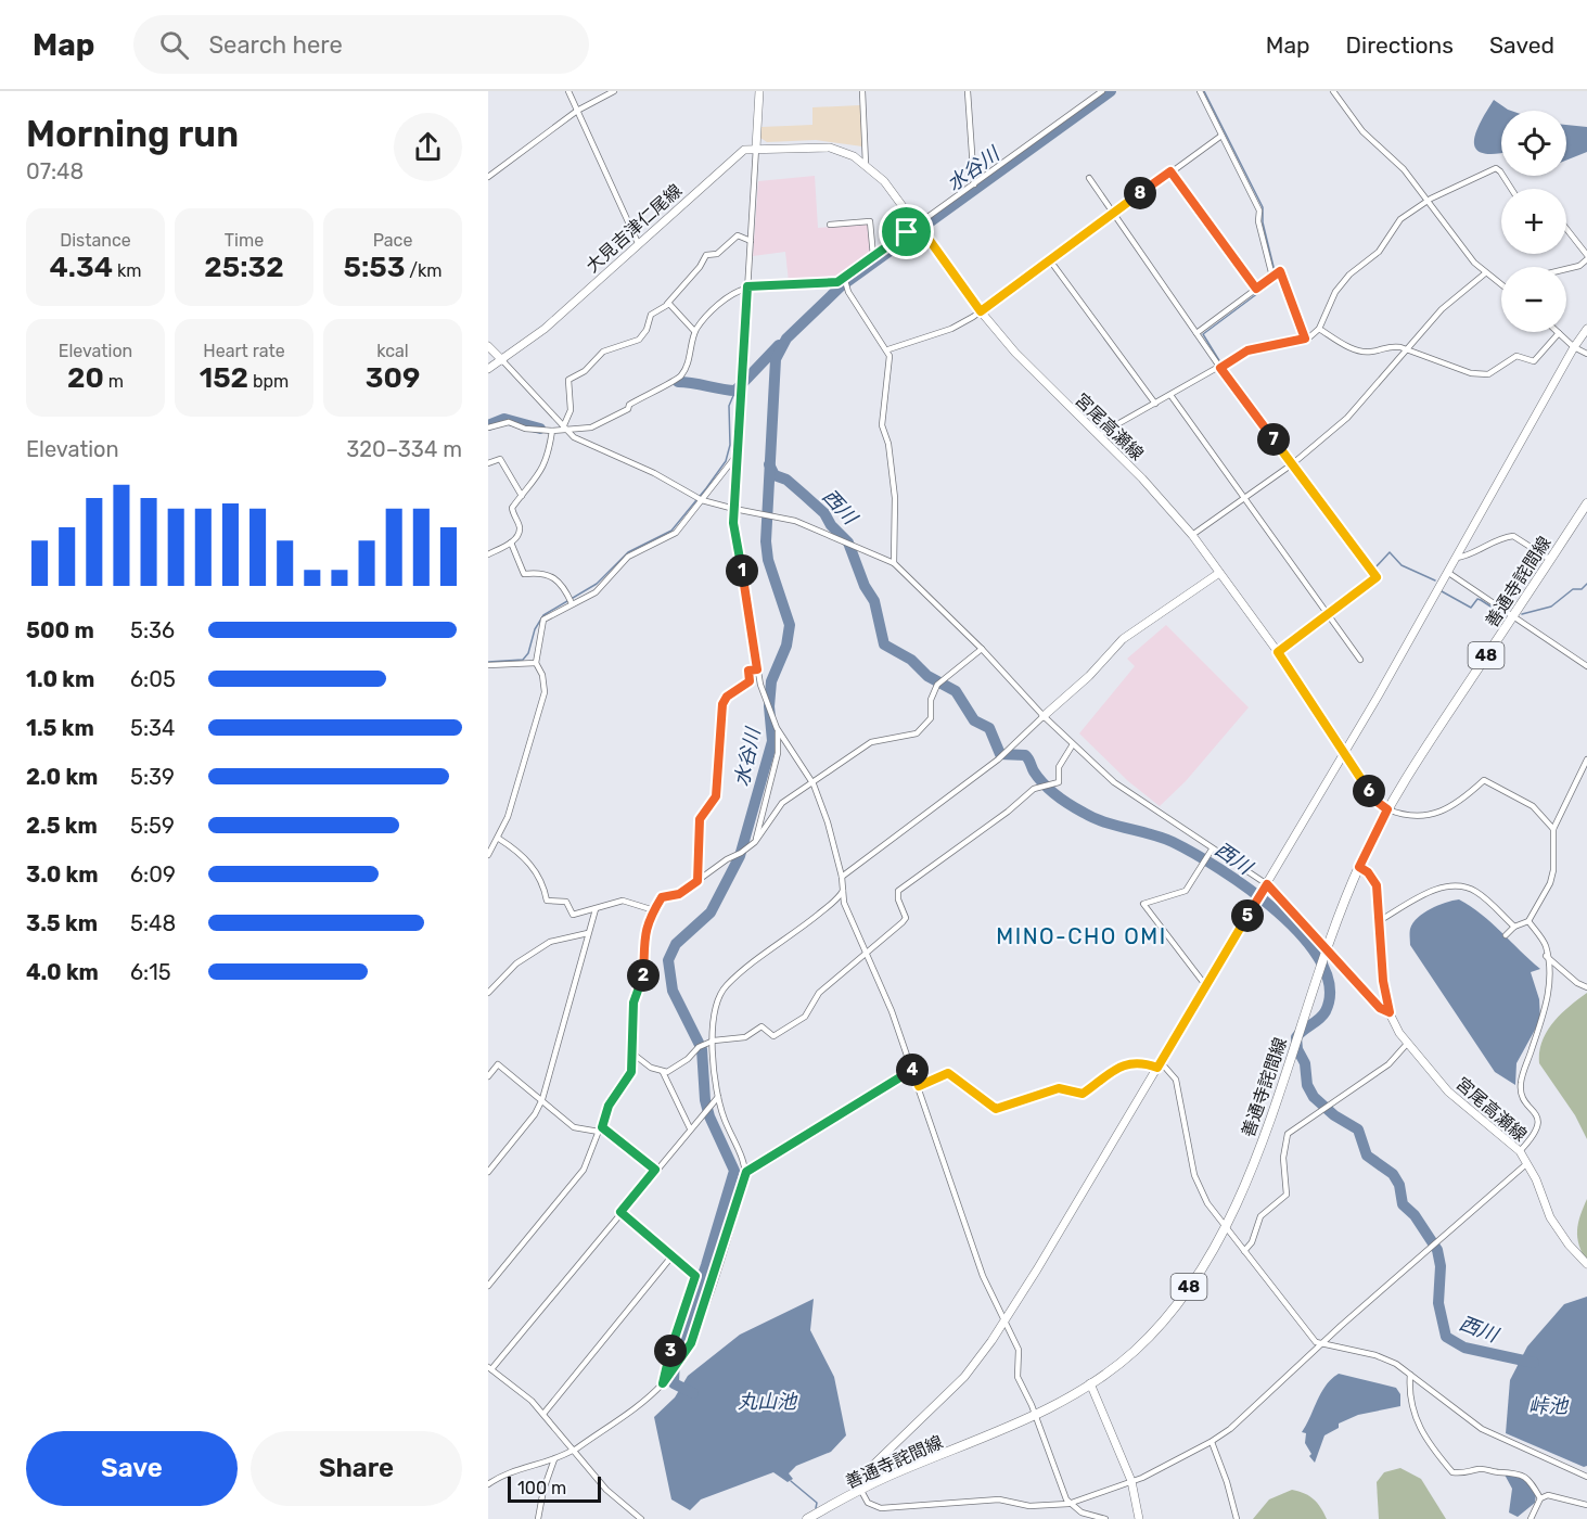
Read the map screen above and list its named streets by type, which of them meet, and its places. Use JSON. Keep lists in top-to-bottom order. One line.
{"streets":{"main road":["大見吉津仁尾線","宮尾高瀬線","善通寺詫間線","48"]},"crossings":[["大見吉津仁尾線","宮尾高瀬線"],["宮尾高瀬線","善通寺詫間線"]],"districts":["MINO-CHO OMI"],"water":["水谷川","西川","丸山池","峠池"],"scale_bar":"100 m","page":{"header":"Map","search":"Search here","nav":["Map","Directions","Saved"],"heading":["Morning run","07:48"],"map_buttons":["+","−"],"pins":["8","7","1","6","5","2","4","3"],"stats":[["Distance","4.34 km"],["Time","25:32"],["Pace","5:53 /km"],["Elevation","20 m"],["Heart rate","152 bpm"],["kcal","309"]],"chart":["Elevation","320–334 m"],"list":[{"name":"500 m","note":"5:36"},{"name":"1.0 km","note":"6:05"},{"name":"1.5 km","note":"5:34"},{"name":"2.0 km","note":"5:39"},{"name":"2.5 km","note":"5:59"},{"name":"3.0 km","note":"6:09"},{"name":"3.5 km","note":"5:48"},{"name":"4.0 km","note":"6:15"}],"buttons":["Save","Share"],"scale":"100 m"}}
